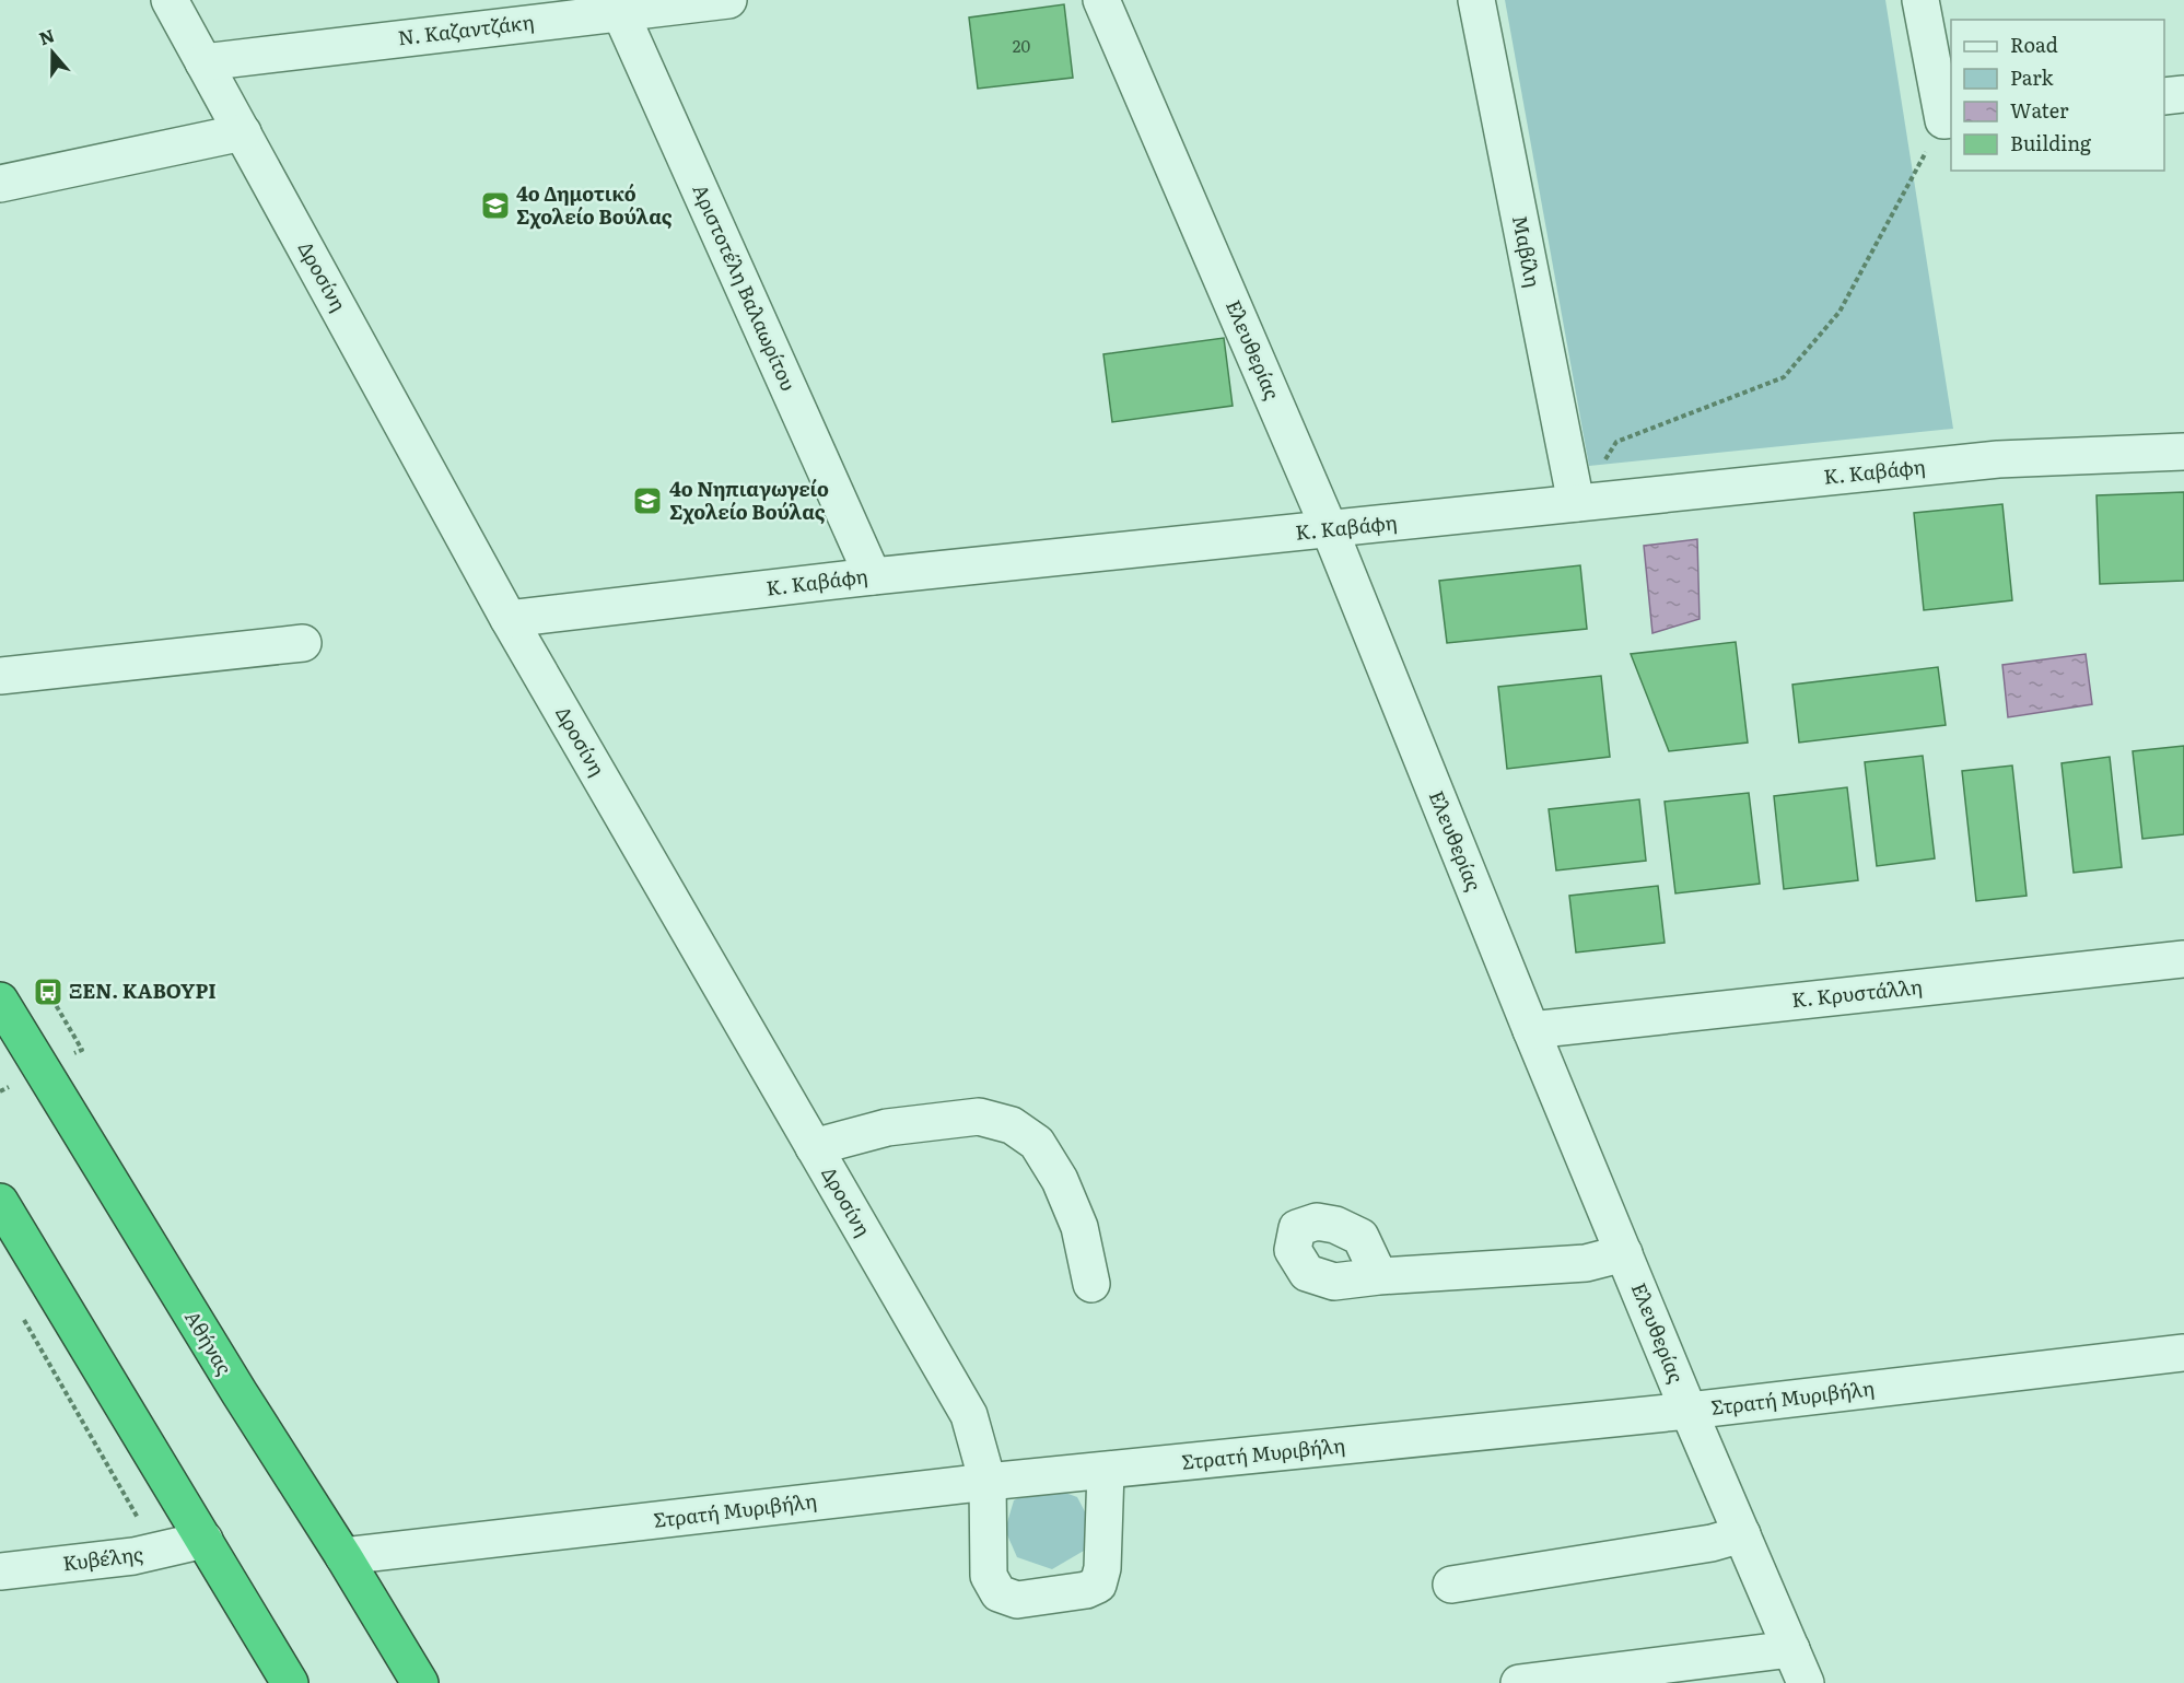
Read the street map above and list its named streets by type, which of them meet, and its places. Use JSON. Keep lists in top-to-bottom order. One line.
{"streets":{"highway":["Αθήνας"],"street":["Ν. Καζαντζάκη","Μαβίλη","Δροσίνη","Αριστοτέλη Βαλαωρίτου","Ελευθερίας","Κ. Καβάφη","Κ. Κρυστάλλη","Στρατή Μυριβήλη","Κυβέλης"]},"crossings":[["Ν. Καζαντζάκη","Δροσίνη"],["Ν. Καζαντζάκη","Αριστοτέλη Βαλαωρίτου"],["Μαβίλη","Κ. Καβάφη"],["Δροσίνη","Κ. Καβάφη"],["Δροσίνη","Στρατή Μυριβήλη"],["Αριστοτέλη Βαλαωρίτου","Κ. Καβάφη"],["Ελευθερίας","Κ. Καβάφη"],["Ελευθερίας","Κ. Κρυστάλλη"],["Ελευθερίας","Στρατή Μυριβήλη"],["Αθήνας","Στρατή Μυριβήλη"]],"places":{"school or university":["4ο Δημοτικό Σχολείο Βούλας","4ο Νηπιαγωγείο Σχολείο Βούλας"],"bus stop":["ΞΕΝ. ΚΑΒΟΥΡΙ"]},"house_numbers":["20"],"legend":["Road","Park","Water","Building"],"north":"top"}
